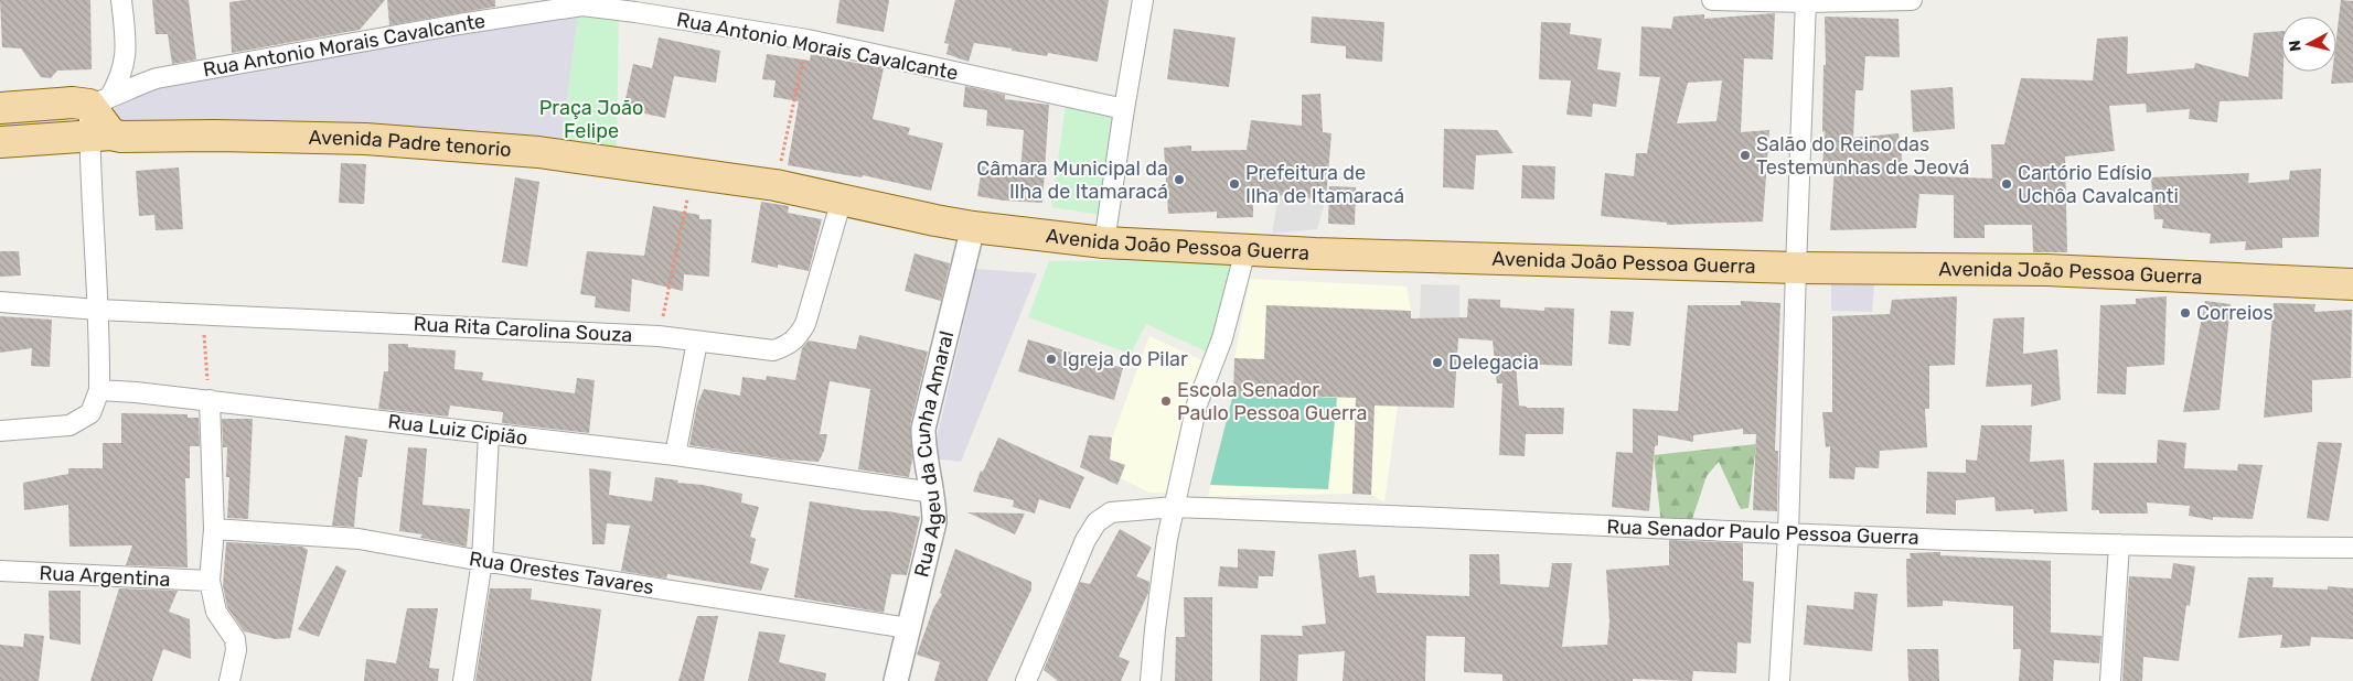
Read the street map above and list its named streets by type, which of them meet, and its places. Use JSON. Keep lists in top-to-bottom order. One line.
{"streets":{"main road":["Avenida Padre tenorio","Avenida João Pessoa Guerra"],"street":["Rua Antonio Morais Cavalcante","Rua Rita Carolina Souza","Rua Luiz Cipião","Rua Ageu da Cunha Amaral","Rua Senador Paulo Pessoa Guerra","Rua Orestes Tavares","Rua Argentina"]},"crossings":[["Avenida Padre tenorio","Avenida João Pessoa Guerra"],["Avenida Padre tenorio","Rua Rita Carolina Souza"],["Avenida João Pessoa Guerra","Rua Ageu da Cunha Amaral"],["Rua Luiz Cipião","Rua Ageu da Cunha Amaral"],["Rua Ageu da Cunha Amaral","Rua Orestes Tavares"]],"parks":["Praça João Felipe"],"places":["Salão do Reino das Testemunhas de Jeová","Câmara Municipal da Ilha de Itamaracá","Prefeitura de Ilha de Itamaracá","Cartório Edísio Uchôa Cavalcanti","Correios","Igreja do Pilar","Delegacia","Escola Senador Paulo Pessoa Guerra"],"north":"left"}
